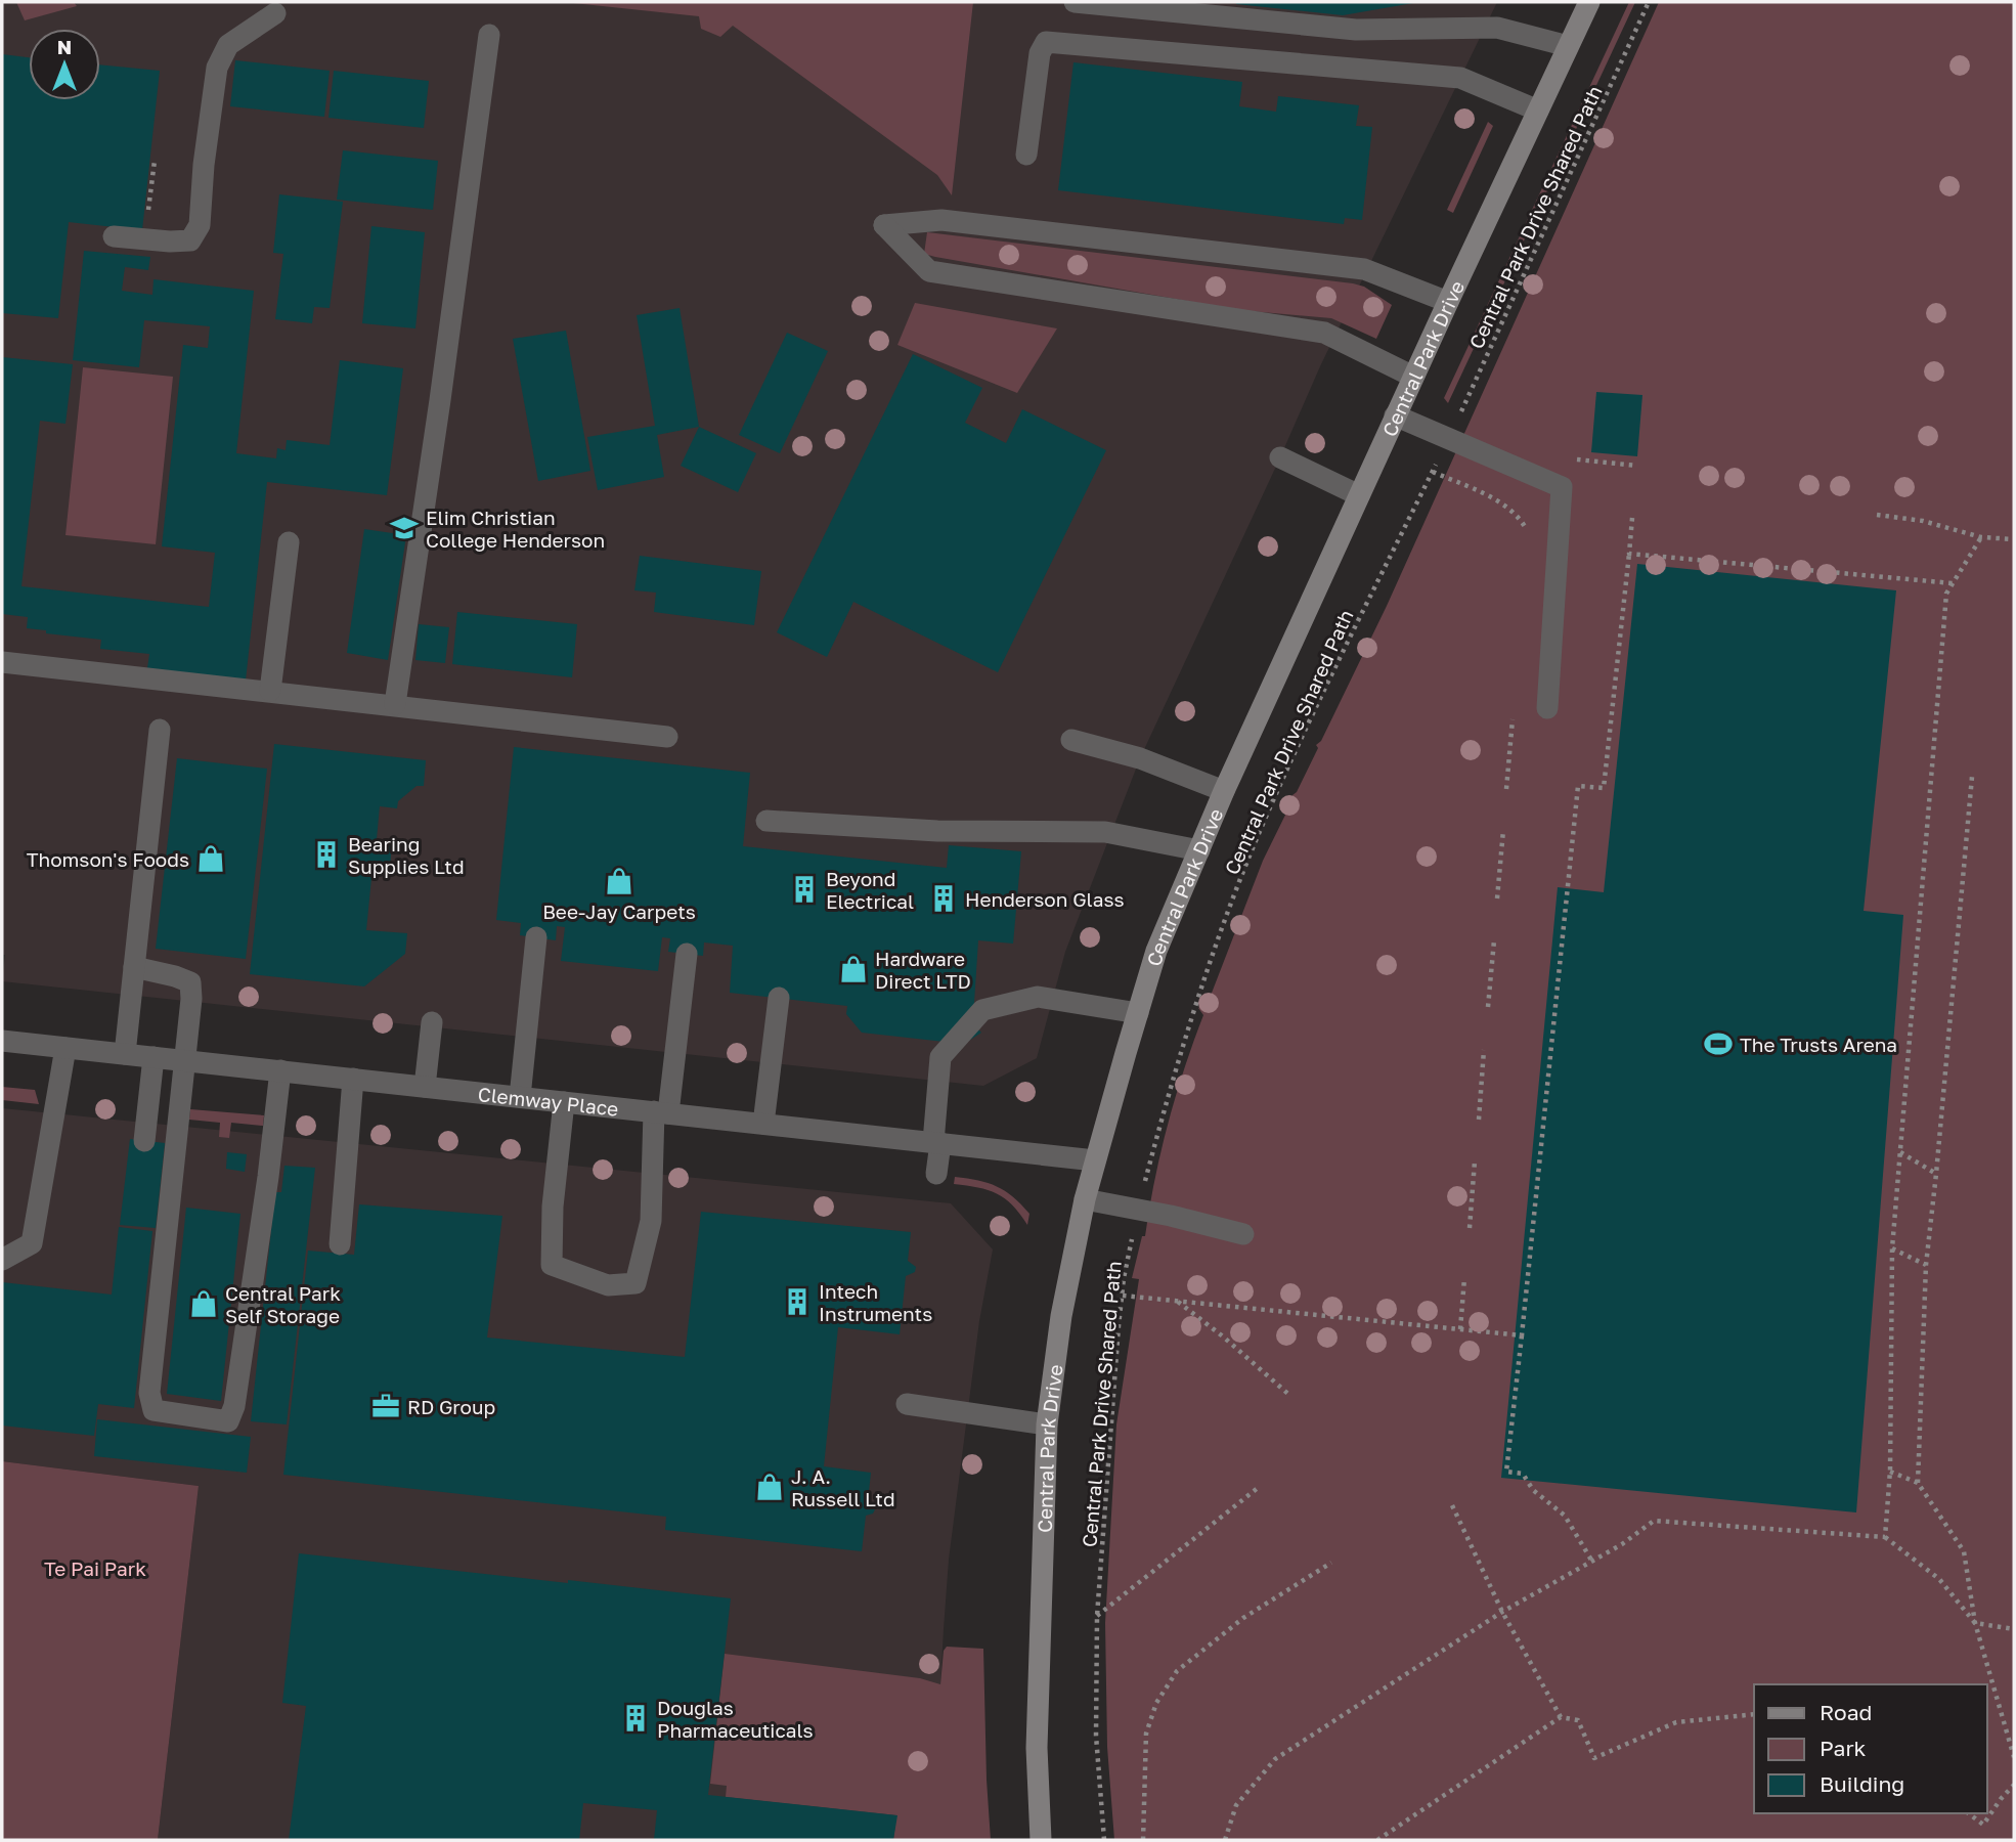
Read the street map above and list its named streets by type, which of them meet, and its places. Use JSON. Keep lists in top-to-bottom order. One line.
{"streets":{"main road":["Central Park Drive"],"street":["Clemway Place"],"path":["Central Park Drive Shared Path"]},"crossings":[["Central Park Drive","Clemway Place"]],"parks":["Te Pai Park"],"places":{"school or university":["Elim Christian College Henderson"],"building":["Bearing Supplies Ltd","Beyond Electrical","Henderson Glass","Intech Instruments","Douglas Pharmaceuticals"],"shop":["Thomson's Foods","Bee-Jay Carpets","Hardware Direct LTD","Central Park Self Storage","J. A. Russell Ltd"],"sports":["The Trusts Arena"],"office":["RD Group"]},"legend":["Road","Park","Building"],"north":"top"}
